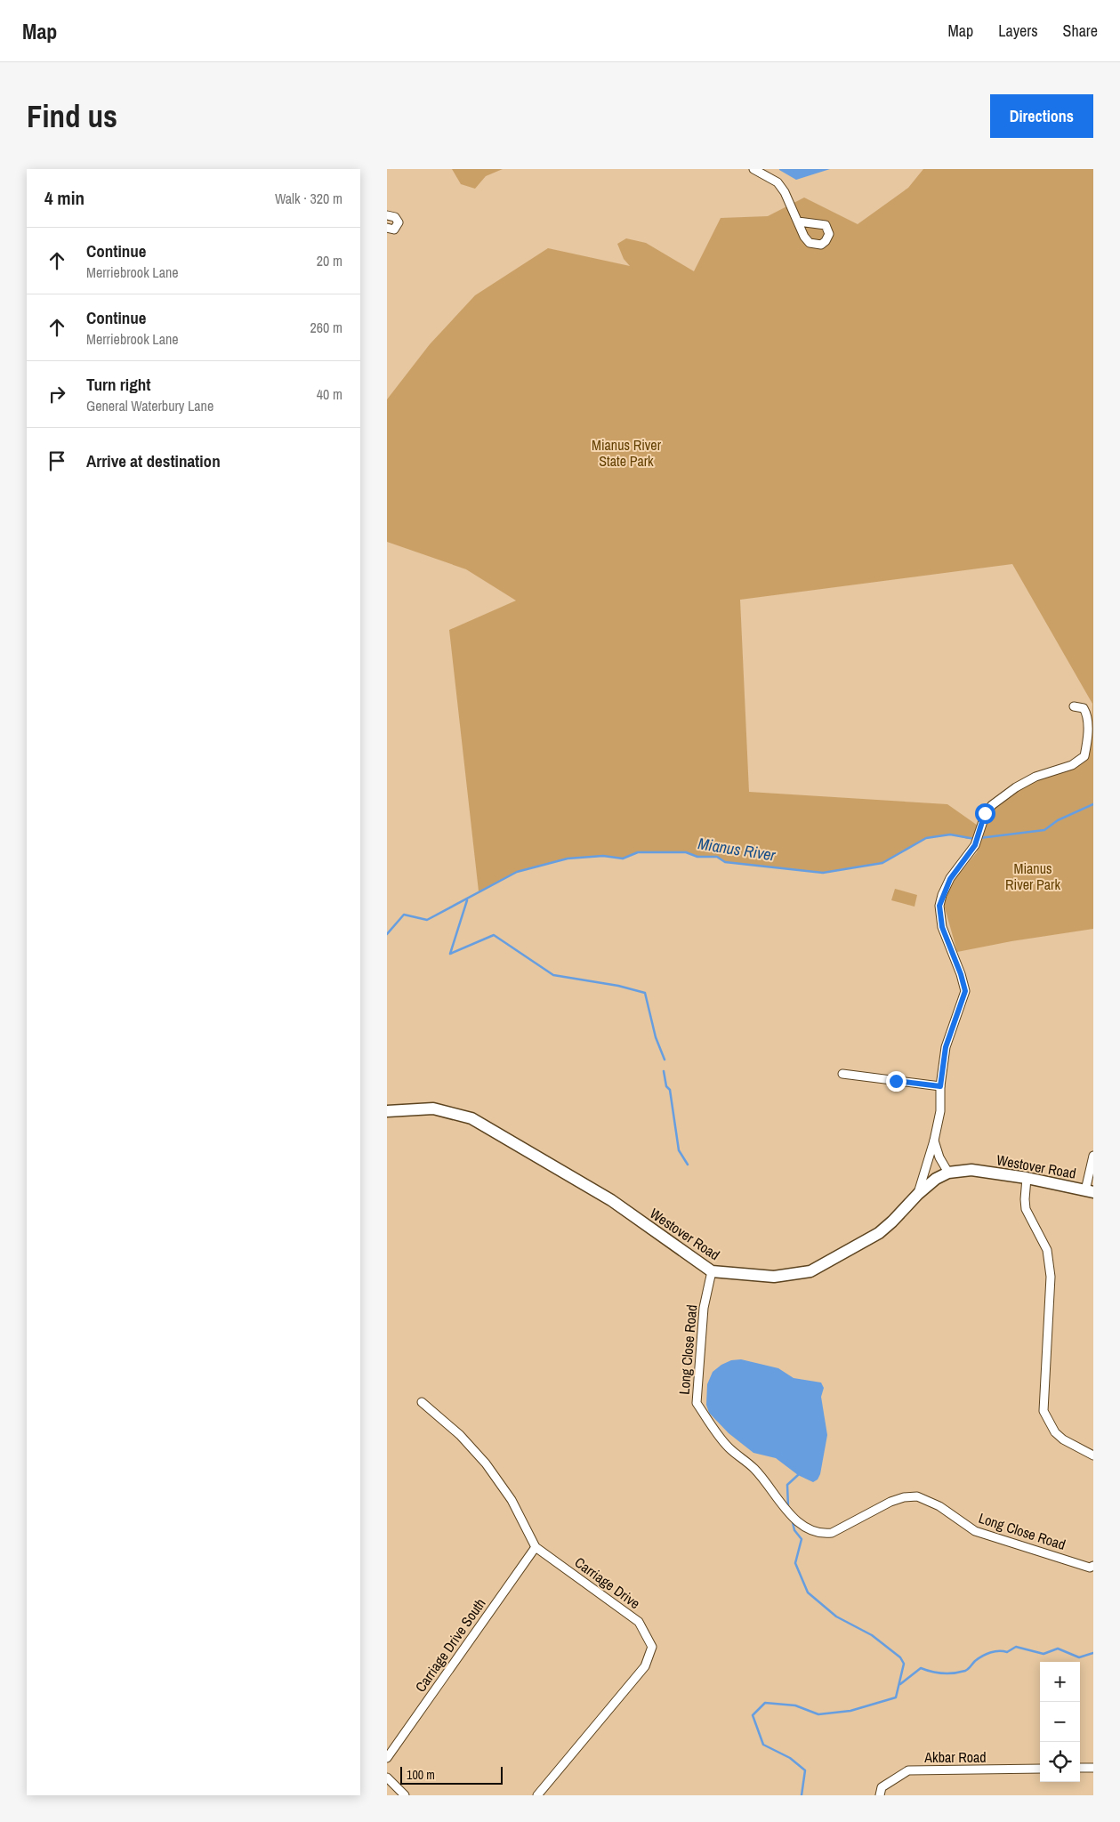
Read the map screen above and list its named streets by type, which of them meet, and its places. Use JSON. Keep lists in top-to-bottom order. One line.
{"streets":{"street":["Westover Road","Long Close Road","Carriage Drive","Carriage Drive South","Akbar Road"]},"crossings":[["Westover Road","Long Close Road"],["Carriage Drive","Carriage Drive South"]],"water":["Mianus River"],"parks":["Mianus River State Park","Mianus River Park"],"scale_bar":"100 m","page":{"header":"Map","nav":["Map","Layers","Share"],"buttons":"Directions","title":"Find us","heading":["4 min","Walk · 320 m"],"list":[["Continue","Merriebrook Lane","20 m"],["Continue","Merriebrook Lane","260 m"],["Turn right","General Waterbury Lane","40 m"],"Arrive at destination"],"map_buttons":["+","−"],"scale":"100 m"}}
